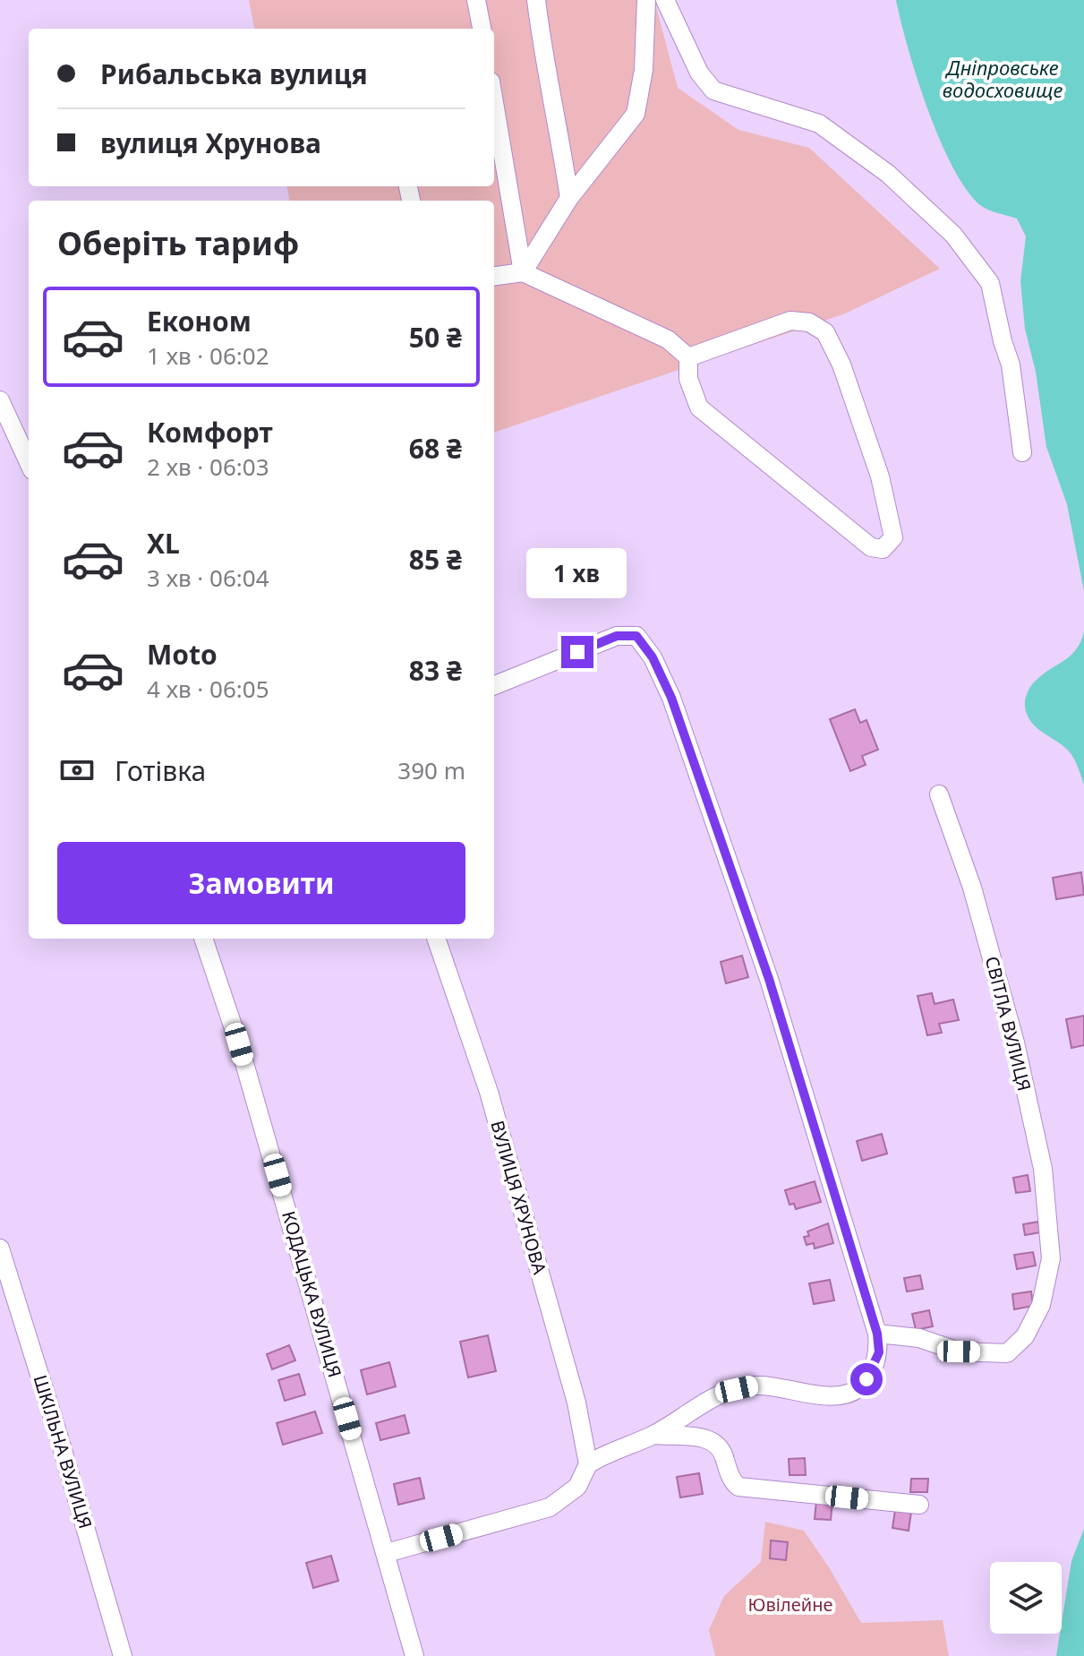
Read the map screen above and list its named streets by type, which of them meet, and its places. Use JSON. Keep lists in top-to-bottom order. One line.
{"streets":{"street":["СВІТЛА ВУЛИЦЯ","ВУЛИЦЯ ХРУНОВА","КОДАЦЬКА ВУЛИЦЯ","ШКІЛЬНА ВУЛИЦЯ"]},"water":["Дніпровське водосховище"],"parks":["Ювілейне"],"page":{"banner":["Рибальська вулиця","вулиця Хрунова"],"heading":"Оберіть тариф","list":[{"name":"Економ","note":"1 хв · 06:02","value":"50 ₴"},{"name":"Комфорт","note":"2 хв · 06:03","value":"68 ₴"},{"name":"XL","note":"3 хв · 06:04","value":"85 ₴"},{"name":"Moto","note":"4 хв · 06:05","value":"83 ₴"}],"bubble":"1 хв","pay":["Готівка","390 m"],"buttons":"Замовити"}}
